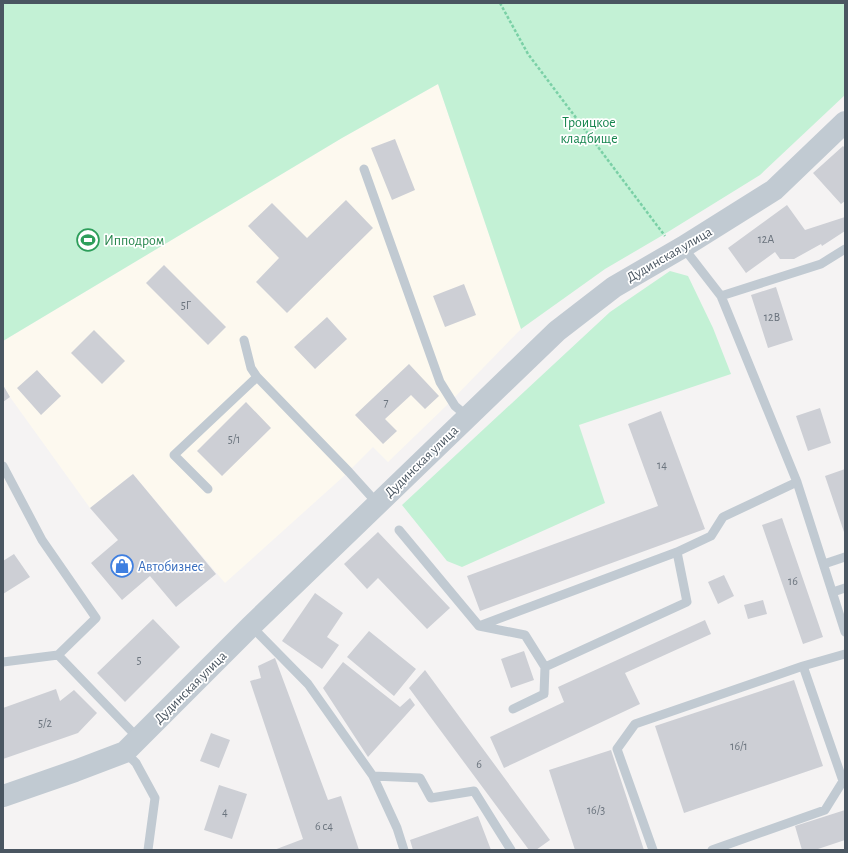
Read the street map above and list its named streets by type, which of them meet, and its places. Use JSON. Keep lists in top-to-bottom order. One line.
{"streets":{"street":["Дудинская улица"]},"parks":["Троицкое кладбище"],"places":{"sports":["Ипподром"],"shop":["Автобизнес"]},"house_numbers":["12А","5Г","12В","7","5/1","14","16","5","5/2","16/1","6","16/3","4","6 с4"]}
